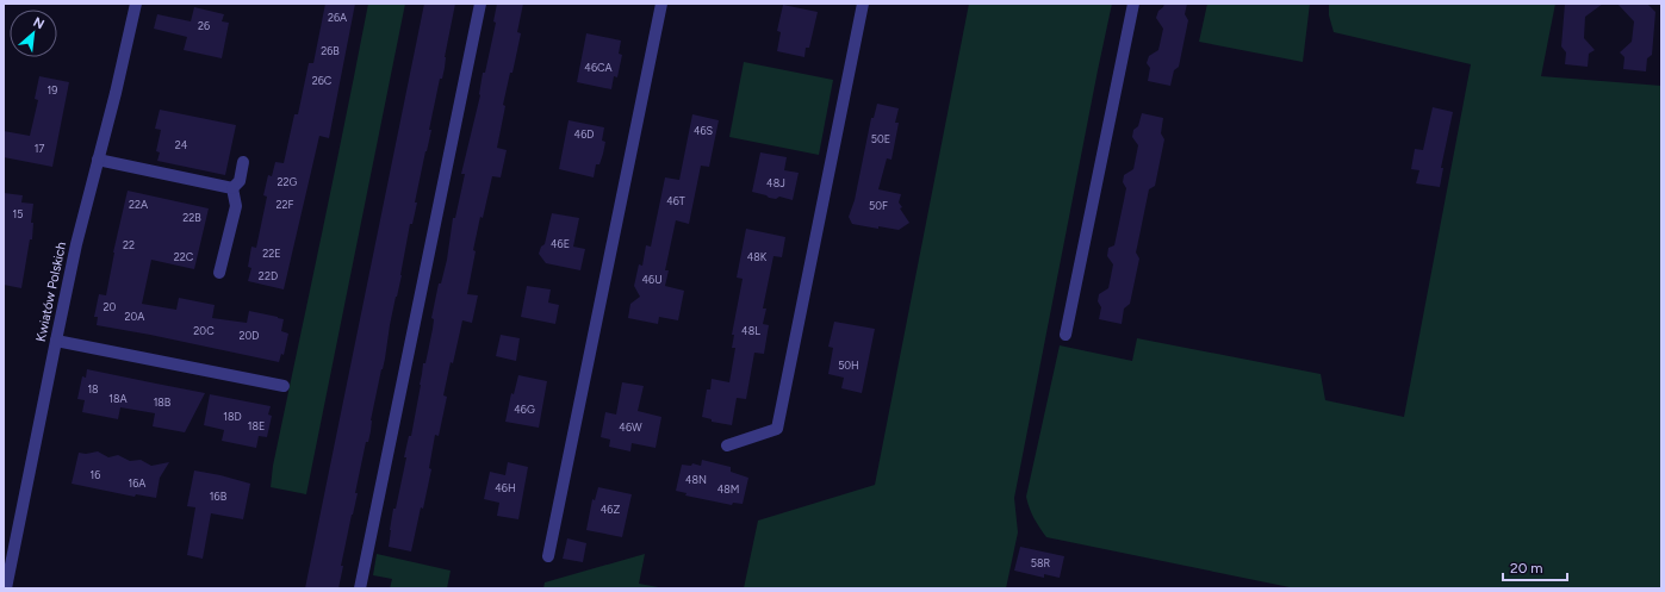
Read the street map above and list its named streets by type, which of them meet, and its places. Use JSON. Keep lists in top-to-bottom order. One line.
{"streets":{"street":["Kwiatów Polskich"]},"house_numbers":["26A","26","26B","46CA","26C","19","46S","46D","50E","24","17","22G","48J","46T","22A","22F","50F","15","22B","46E","22","22E","22C","48K","22D","46U","20","20A","20C","48L","20D","50H","18","18A","18B","46G","18D","18E","46W","16","48N","16A","46H","48M","16B","46Z","58R"],"scale_bar":"20 m","north":"top right"}
